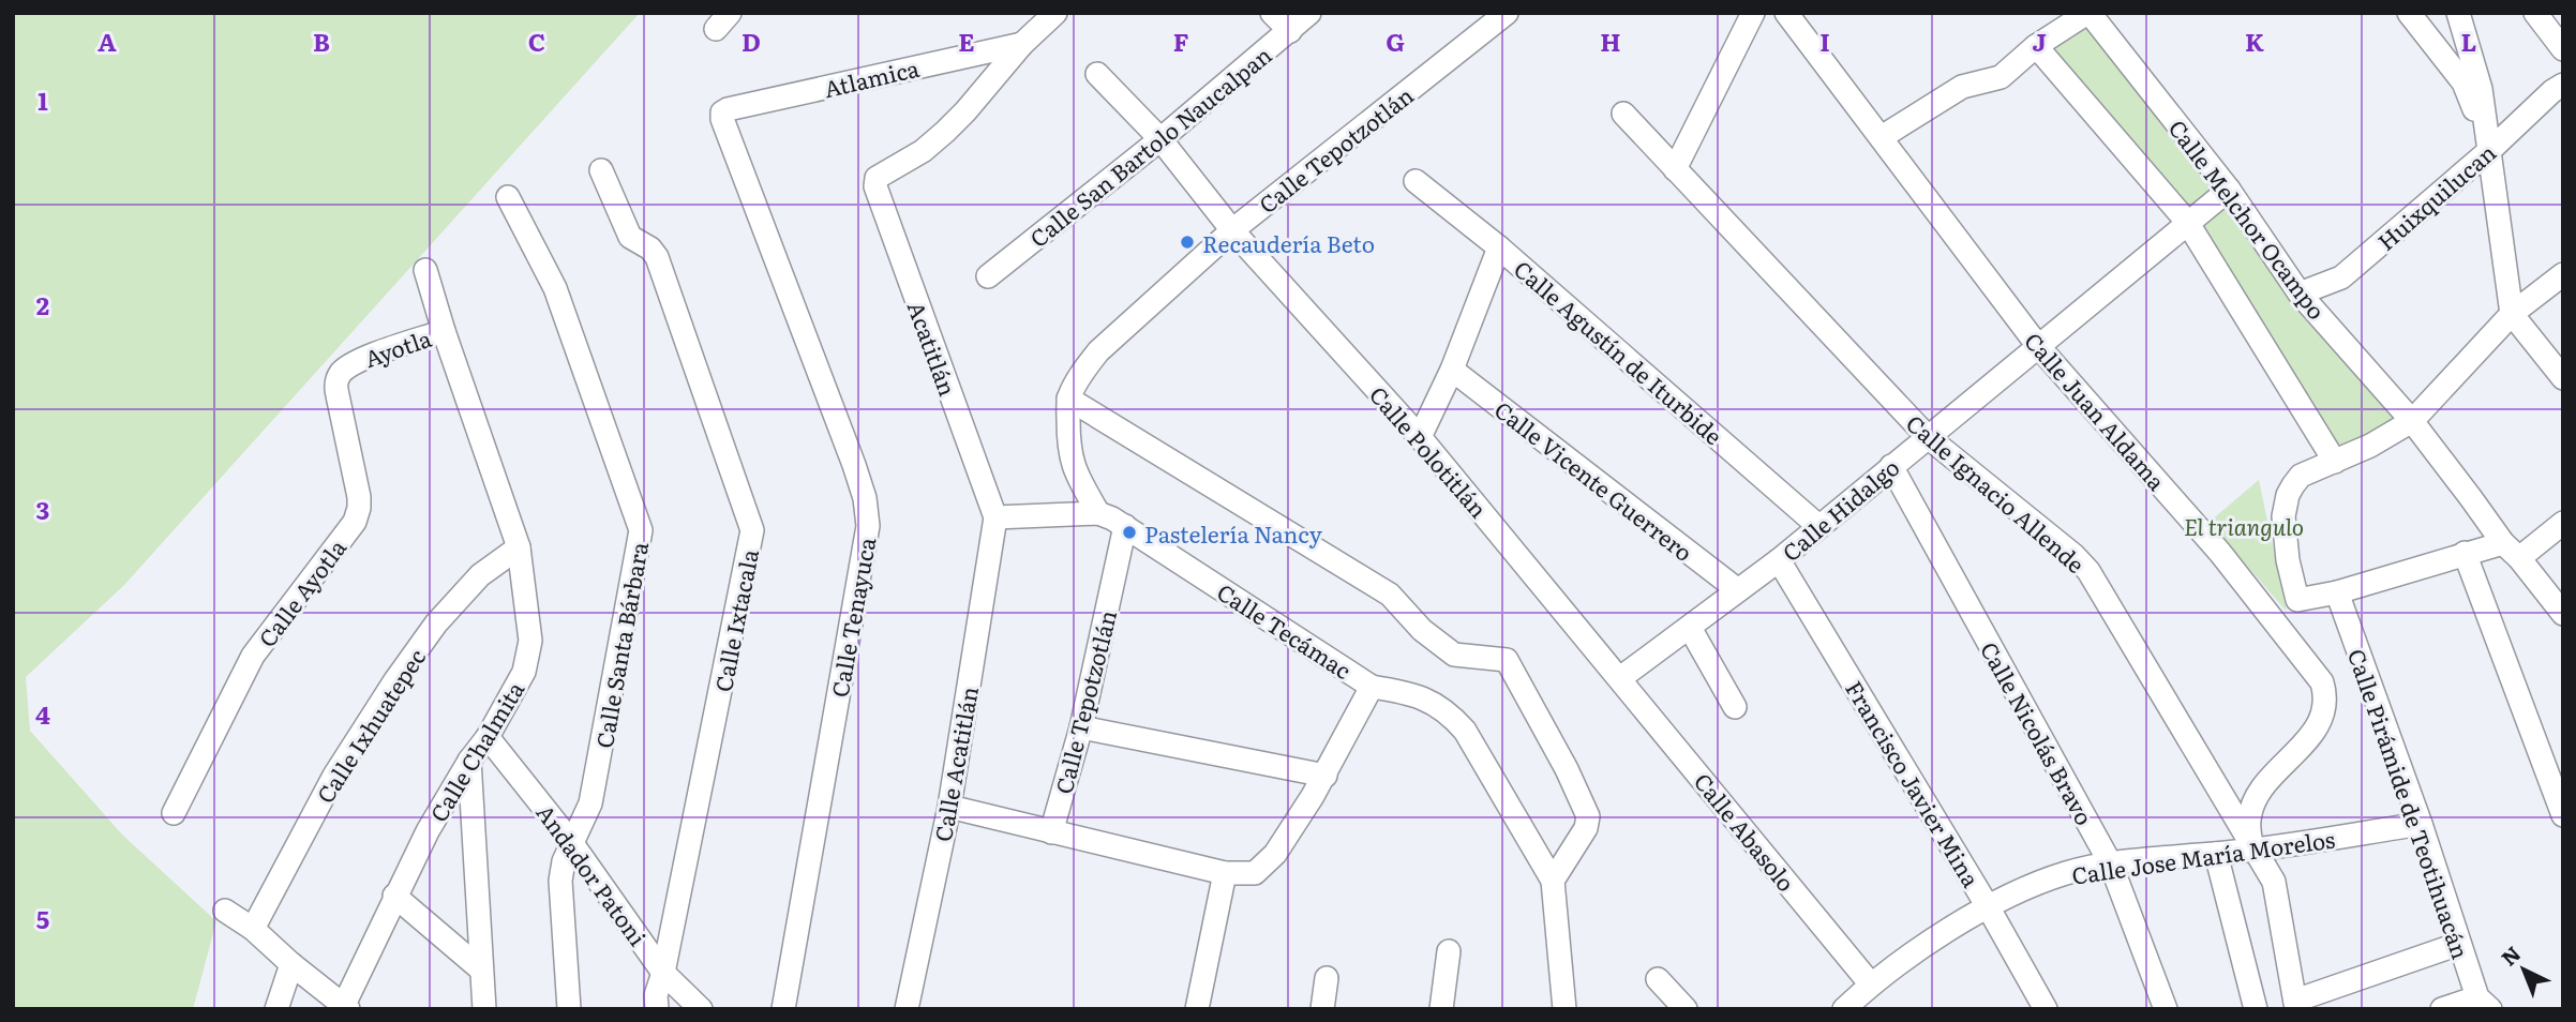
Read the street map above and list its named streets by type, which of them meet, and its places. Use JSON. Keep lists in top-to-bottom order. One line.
{"streets":{"street":["Atlamica","Calle San Bartolo Naucalpan","Calle Tepotzotlán","Huixquilucan","Calle Melchor Ocampo","Ayotla","Acatitlán","Calle Agustín de Iturbide","Calle Juan Aldama","Calle Polotitlán","Calle Vicente Guerrero","Calle Ignacio Allende","Calle Hidalgo","Calle Ayotla","Calle Tenayuca","Calle Ixtacala","Calle Tecámac","Calle Santa Bárbara","Calle Ixhuatepec","Calle Nicolás Bravo","Calle Chalmita","Calle Acatitlán","Francisco Javier Mina","Calle Pirámide de Teotihuacán","Calle Abasolo","Calle Jose María Morelos","Andador Patoni"]},"crossings":[["Atlamica","Acatitlán"],["Atlamica","Calle Tenayuca"],["Calle San Bartolo Naucalpan","Calle Polotitlán"],["Calle Tepotzotlán","Calle Polotitlán"],["Calle Tepotzotlán","Calle Tecámac"],["Huixquilucan","Calle Melchor Ocampo"],["Calle Melchor Ocampo","Calle Hidalgo"],["Ayotla","Calle Ayotla"],["Ayotla","Calle Chalmita"],["Acatitlán","Calle Acatitlán"],["Calle Agustín de Iturbide","Calle Hidalgo"],["Calle Juan Aldama","Calle Ignacio Allende"],["Calle Juan Aldama","Calle Hidalgo"],["Calle Juan Aldama","Calle Jose María Morelos"],["Calle Polotitlán","Calle Hidalgo"],["Calle Polotitlán","Calle Abasolo"],["Calle Vicente Guerrero","Calle Hidalgo"],["Calle Ignacio Allende","Calle Hidalgo"],["Calle Ignacio Allende","Calle Jose María Morelos"],["Calle Hidalgo","Calle Nicolás Bravo"],["Calle Hidalgo","Francisco Javier Mina"],["Calle Hidalgo","Calle Abasolo"],["Calle Ixtacala","Andador Patoni"],["Calle Santa Bárbara","Andador Patoni"],["Calle Ixhuatepec","Calle Chalmita"],["Calle Nicolás Bravo","Calle Jose María Morelos"],["Calle Chalmita","Andador Patoni"],["Francisco Javier Mina","Calle Jose María Morelos"],["Calle Pirámide de Teotihuacán","Calle Jose María Morelos"],["Calle Abasolo","Calle Jose María Morelos"]],"parks":["El triangulo"],"places":["Recaudería Beto","Pastelería Nancy"],"north":"top left","grid":{"columns":["A","B","C","D","E","F","G","H","I","J","K","L"],"rows":["1","2","3","4","5"]}}
